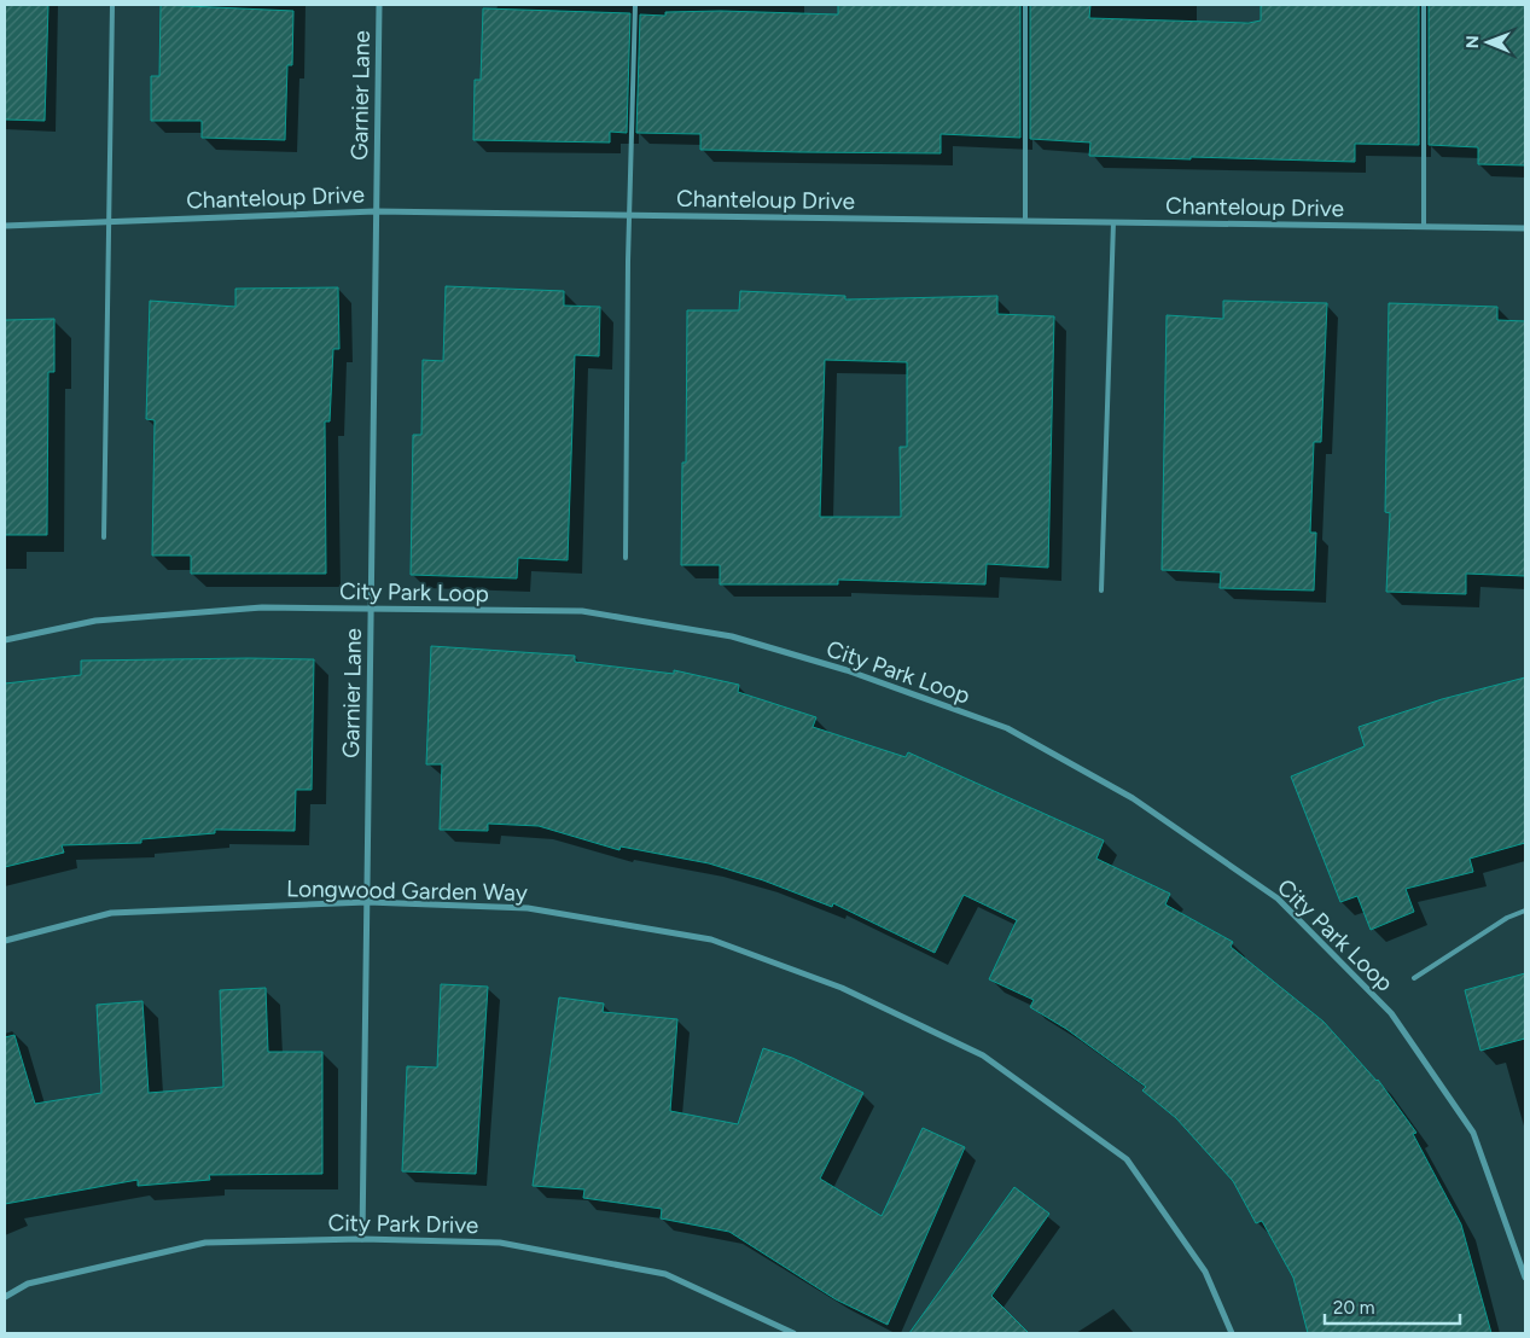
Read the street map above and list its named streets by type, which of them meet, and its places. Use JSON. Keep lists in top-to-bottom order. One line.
{"streets":{"street":["Garnier Lane","Chanteloup Drive","City Park Loop","Longwood Garden Way","City Park Drive"]},"crossings":[["Garnier Lane","Chanteloup Drive"],["Garnier Lane","City Park Loop"],["Garnier Lane","Longwood Garden Way"],["Garnier Lane","City Park Drive"]],"scale_bar":"20 m","north":"left"}
